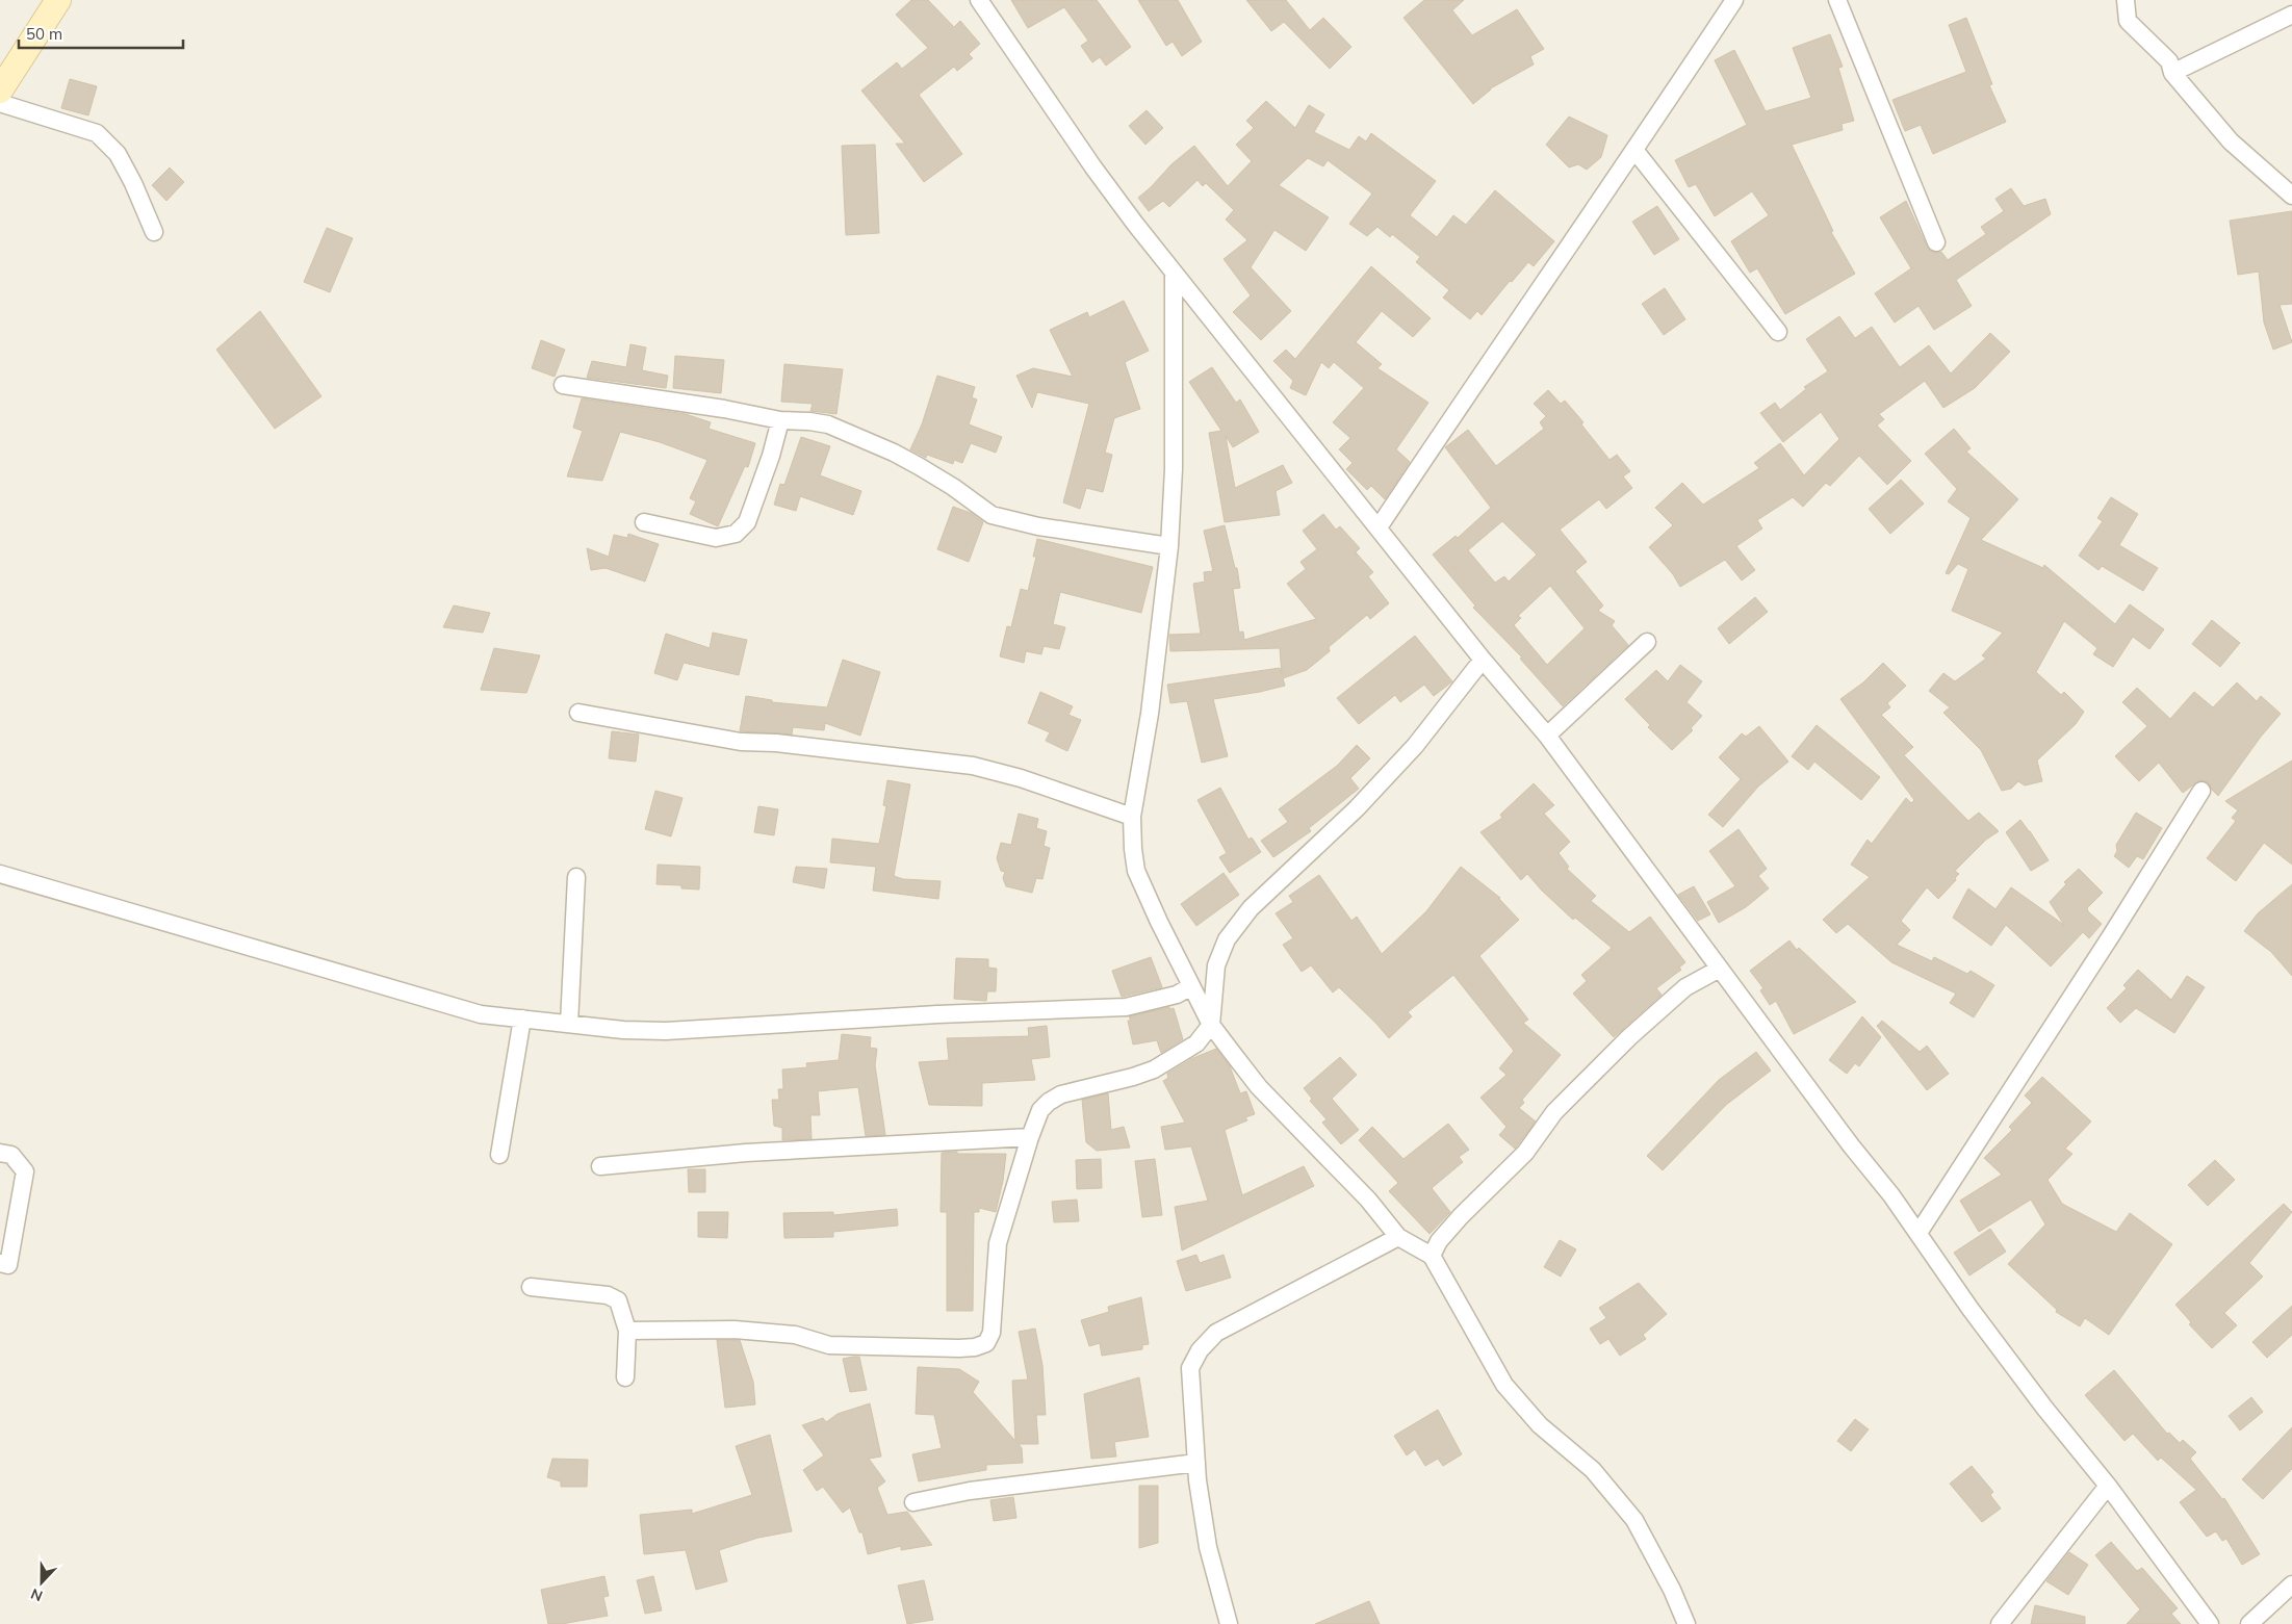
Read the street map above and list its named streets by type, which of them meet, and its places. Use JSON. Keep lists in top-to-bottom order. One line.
{"scale_bar":"50 m","north":"bottom"}
